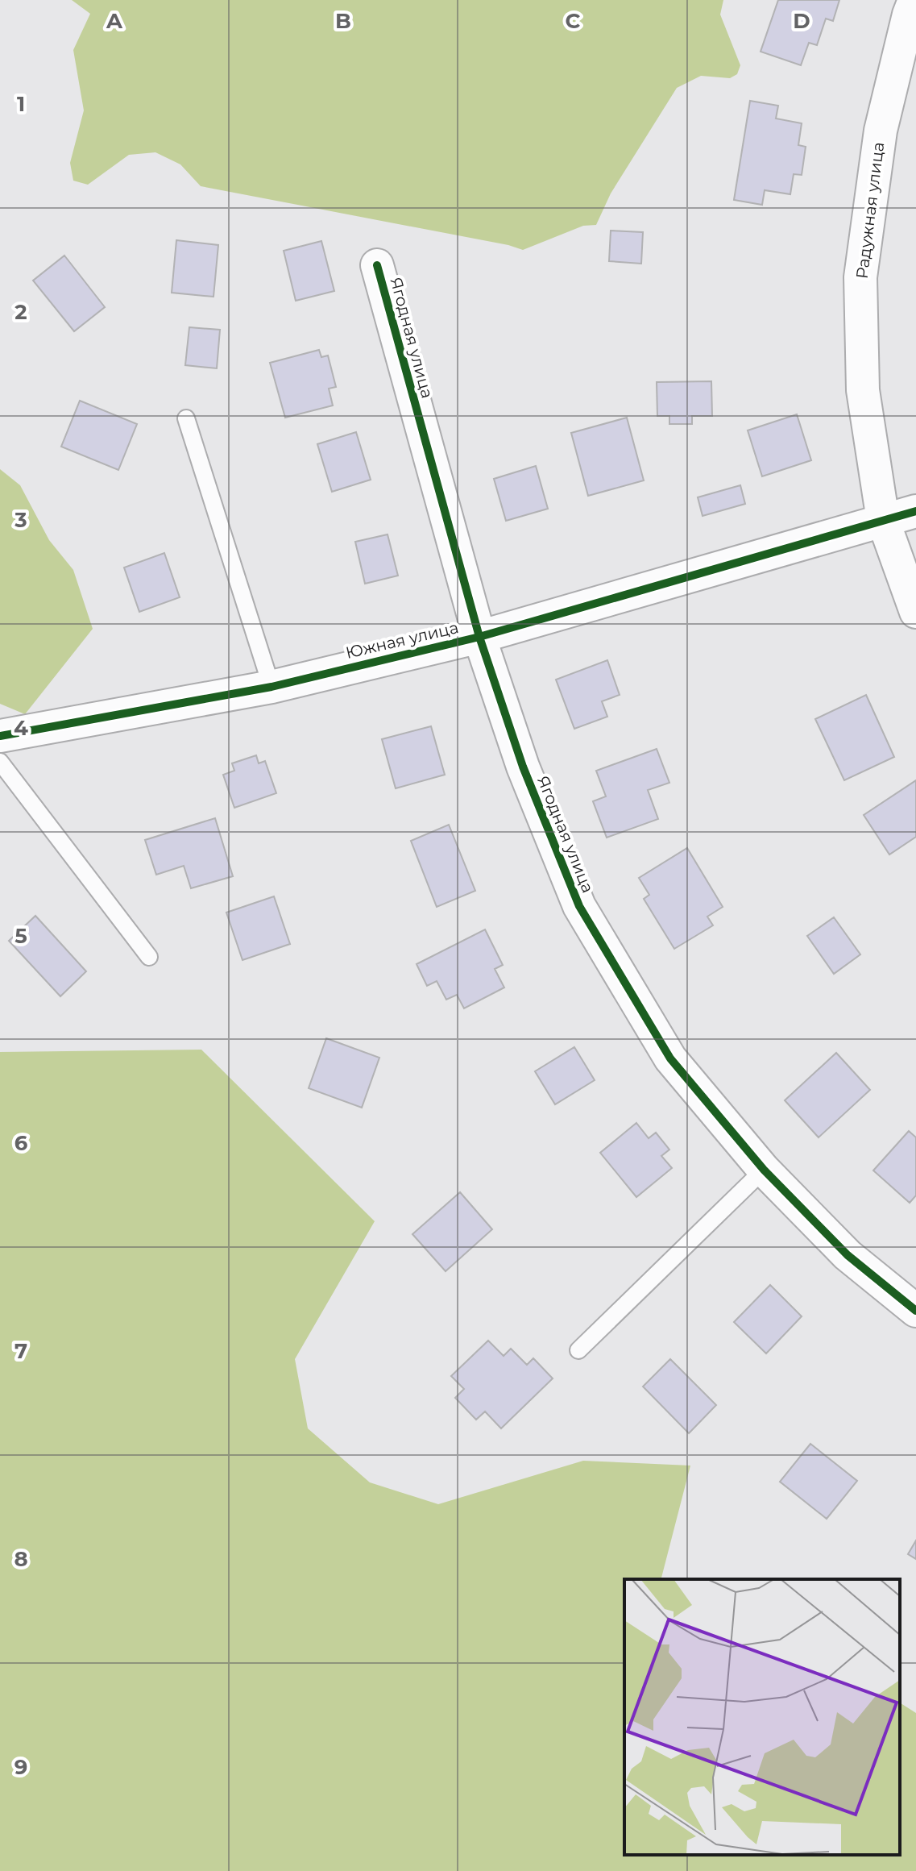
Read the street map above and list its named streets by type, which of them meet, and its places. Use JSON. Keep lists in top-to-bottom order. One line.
{"streets":{"street":["Радужная улица","Ягодная улица","Южная улица"]},"crossings":[["Радужная улица","Южная улица"],["Ягодная улица","Южная улица"]],"grid":{"columns":["A","B","C","D"],"rows":["1","2","3","4","5","6","7","8","9"]}}
